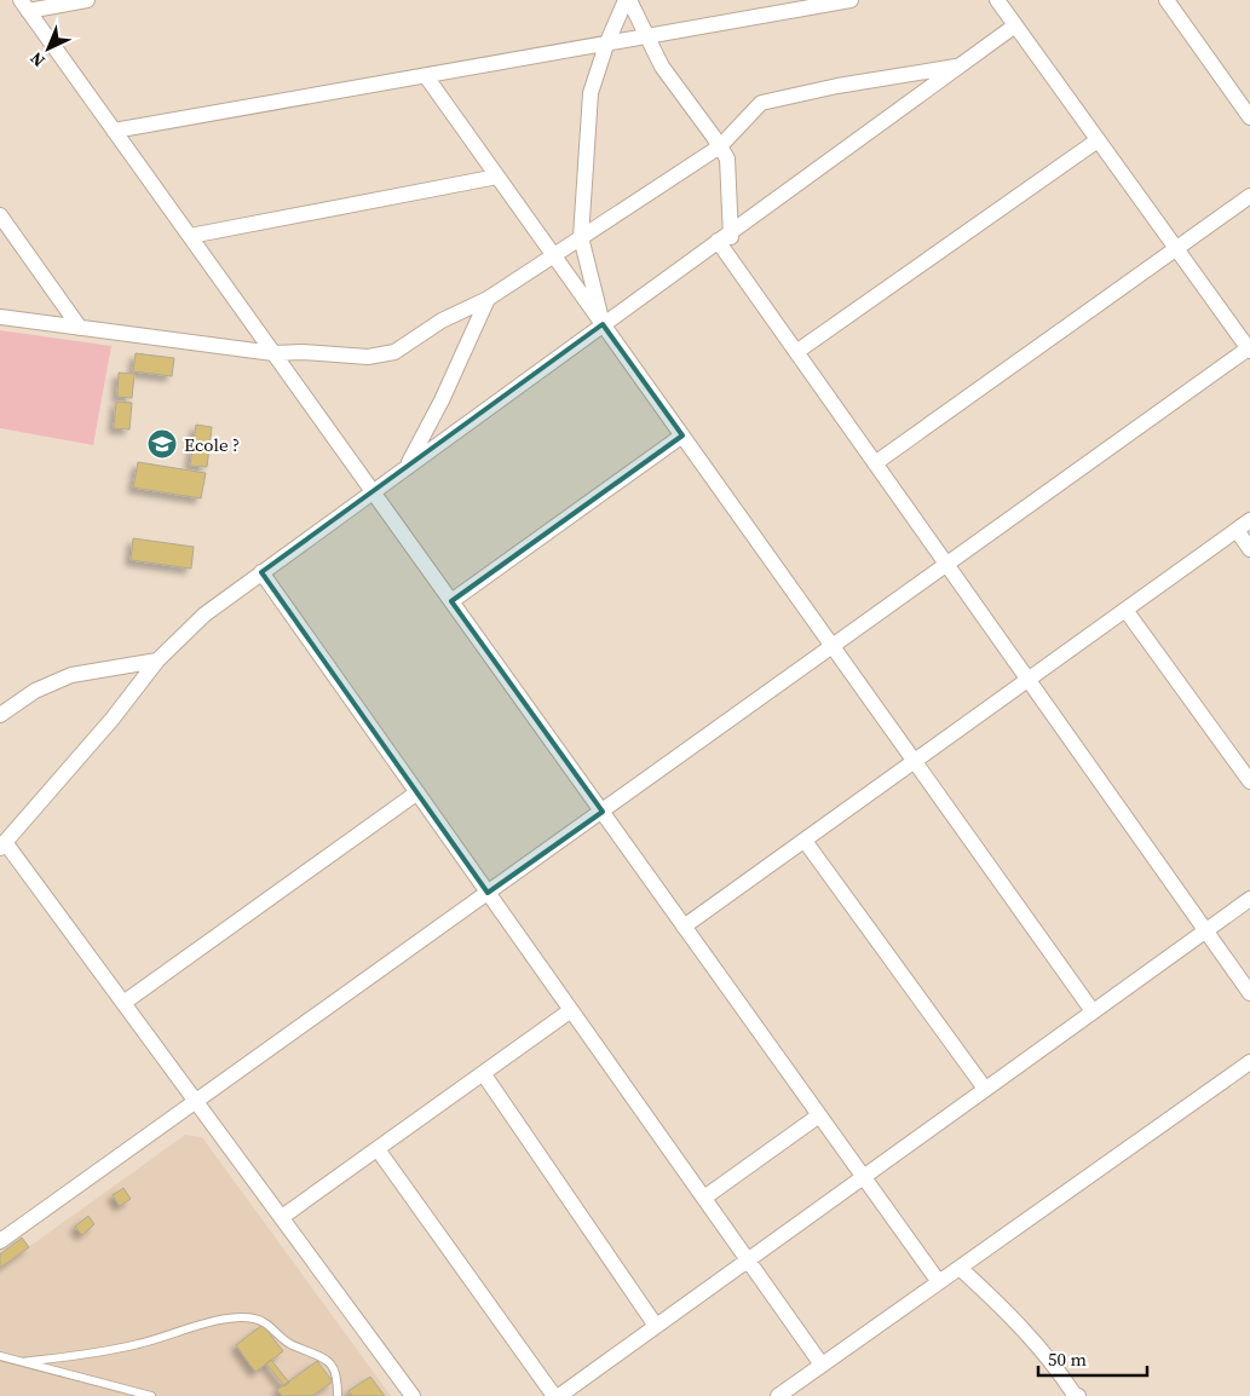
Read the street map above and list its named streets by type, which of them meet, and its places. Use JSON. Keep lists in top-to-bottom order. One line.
{"places":{"school or university":["Ecole ?"]},"scale_bar":"50 m","north":"bottom left"}
